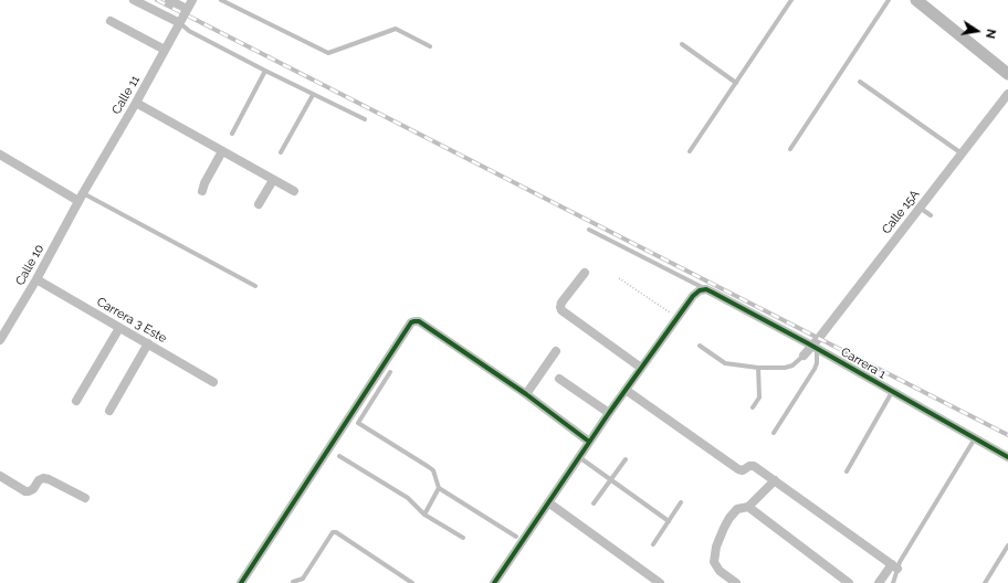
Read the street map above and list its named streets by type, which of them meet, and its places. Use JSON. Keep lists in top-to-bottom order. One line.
{"streets":{"street":["Calle 11","Calle 15A","Calle 10","Carrera 3 Este","Carrera 1"]},"crossings":[["Calle 11","Calle 10"],["Calle 15A","Carrera 1"],["Calle 10","Carrera 3 Este"]],"north":"right"}
